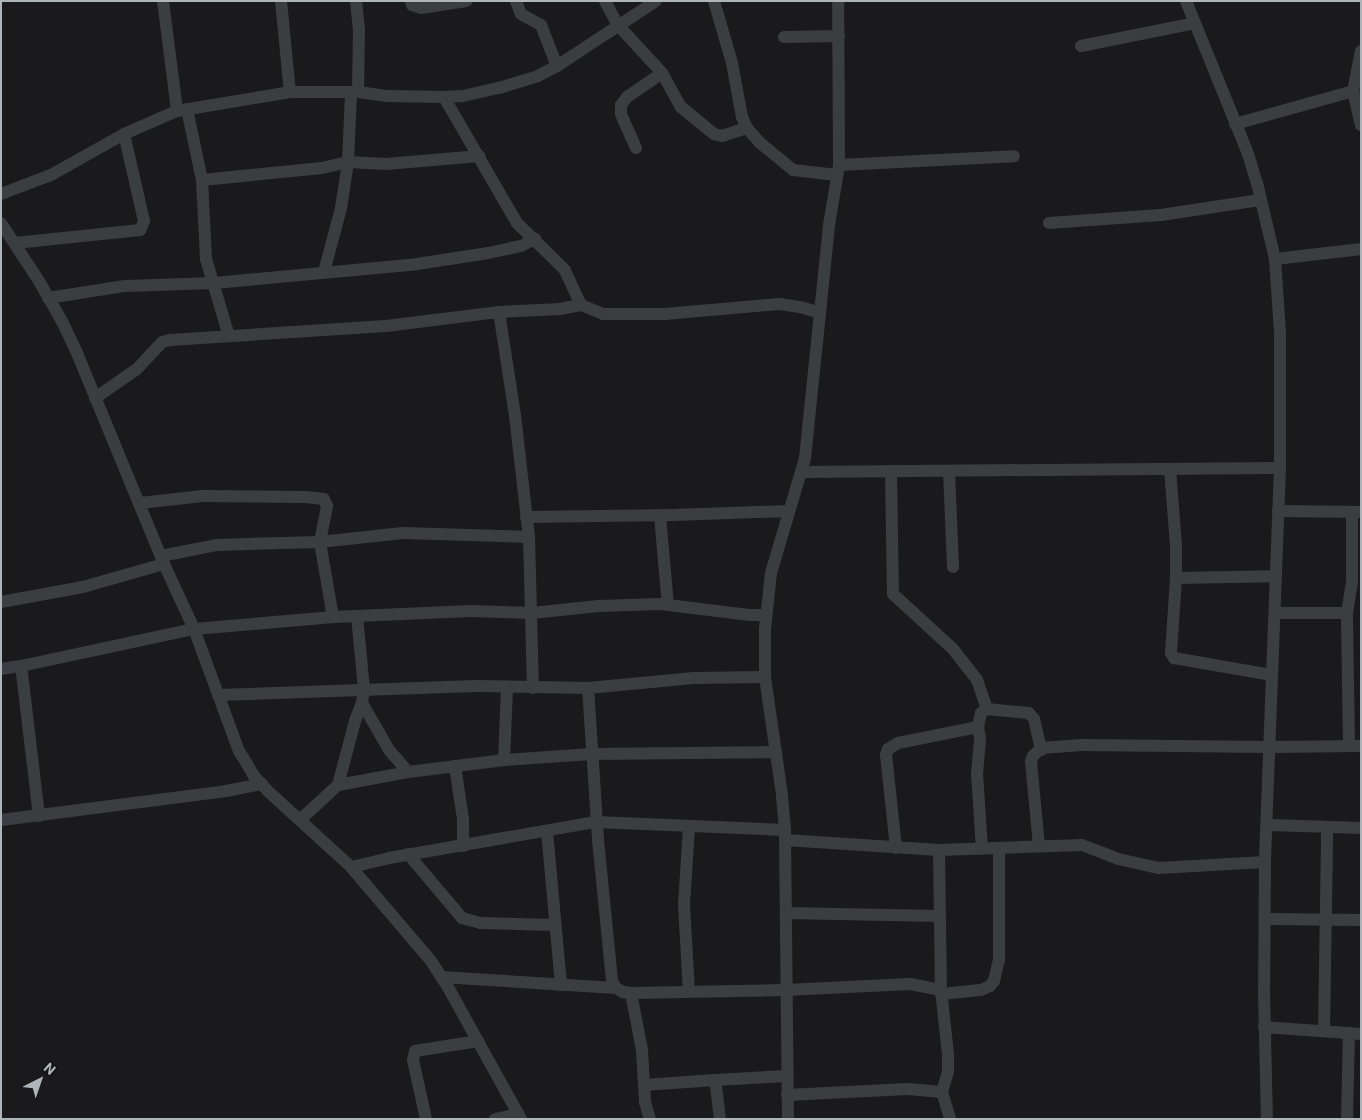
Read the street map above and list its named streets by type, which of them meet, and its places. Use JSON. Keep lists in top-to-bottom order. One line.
{"north":"top right"}
